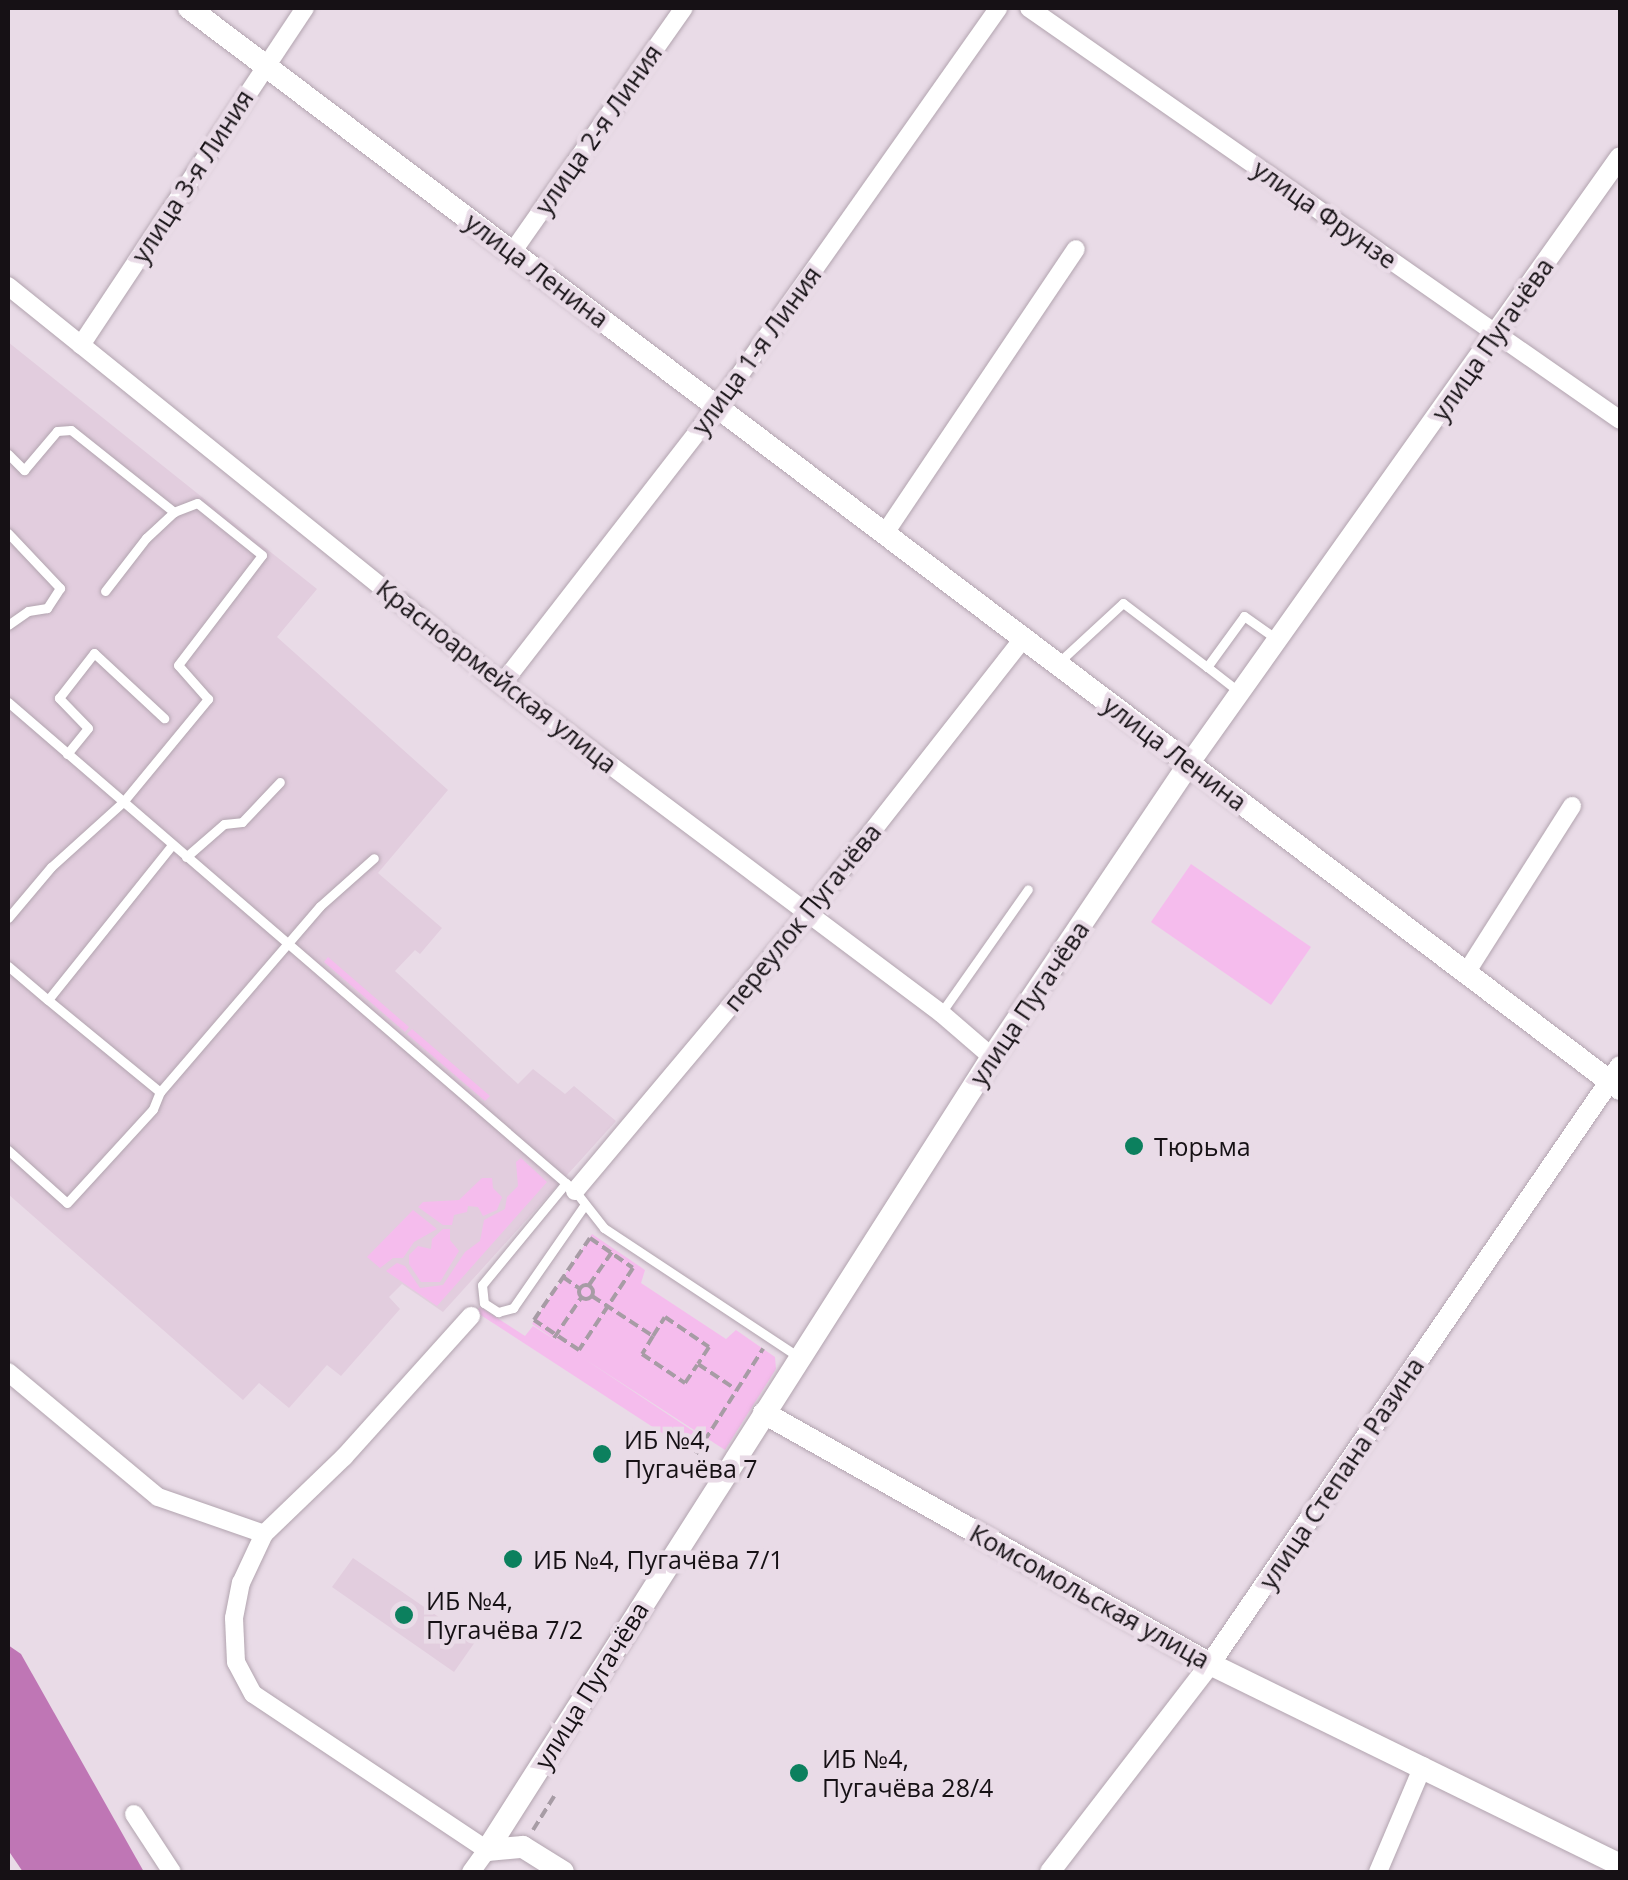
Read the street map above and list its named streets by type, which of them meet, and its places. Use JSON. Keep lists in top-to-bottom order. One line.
{"streets":{"main road":["улица Ленина","улица Пугачёва","Комсомольская улица"],"street":["улица 2-я Линия","улица 3-я Линия","улица Фрунзе","улица 1-я Линия","Красноармейская улица","переулок Пугачёва","улица Степана Разина"]},"crossings":[["улица 2-я Линия","улица Ленина"],["улица 3-я Линия","улица Ленина"],["улица 3-я Линия","Красноармейская улица"],["улица Фрунзе","улица Пугачёва"],["улица Ленина","улица Пугачёва"],["улица Ленина","улица 1-я Линия"],["улица Ленина","переулок Пугачёва"],["улица Ленина","улица Степана Разина"],["улица Пугачёва","Красноармейская улица"],["улица Пугачёва","Комсомольская улица"],["улица 1-я Линия","Красноармейская улица"],["Красноармейская улица","переулок Пугачёва"],["улица Степана Разина","Комсомольская улица"]],"places":["Тюрьма","ИБ №4, Пугачёва 7","ИБ №4, Пугачёва 7/1","ИБ №4, Пугачёва 7/2","ИБ №4, Пугачёва 28/4"]}
